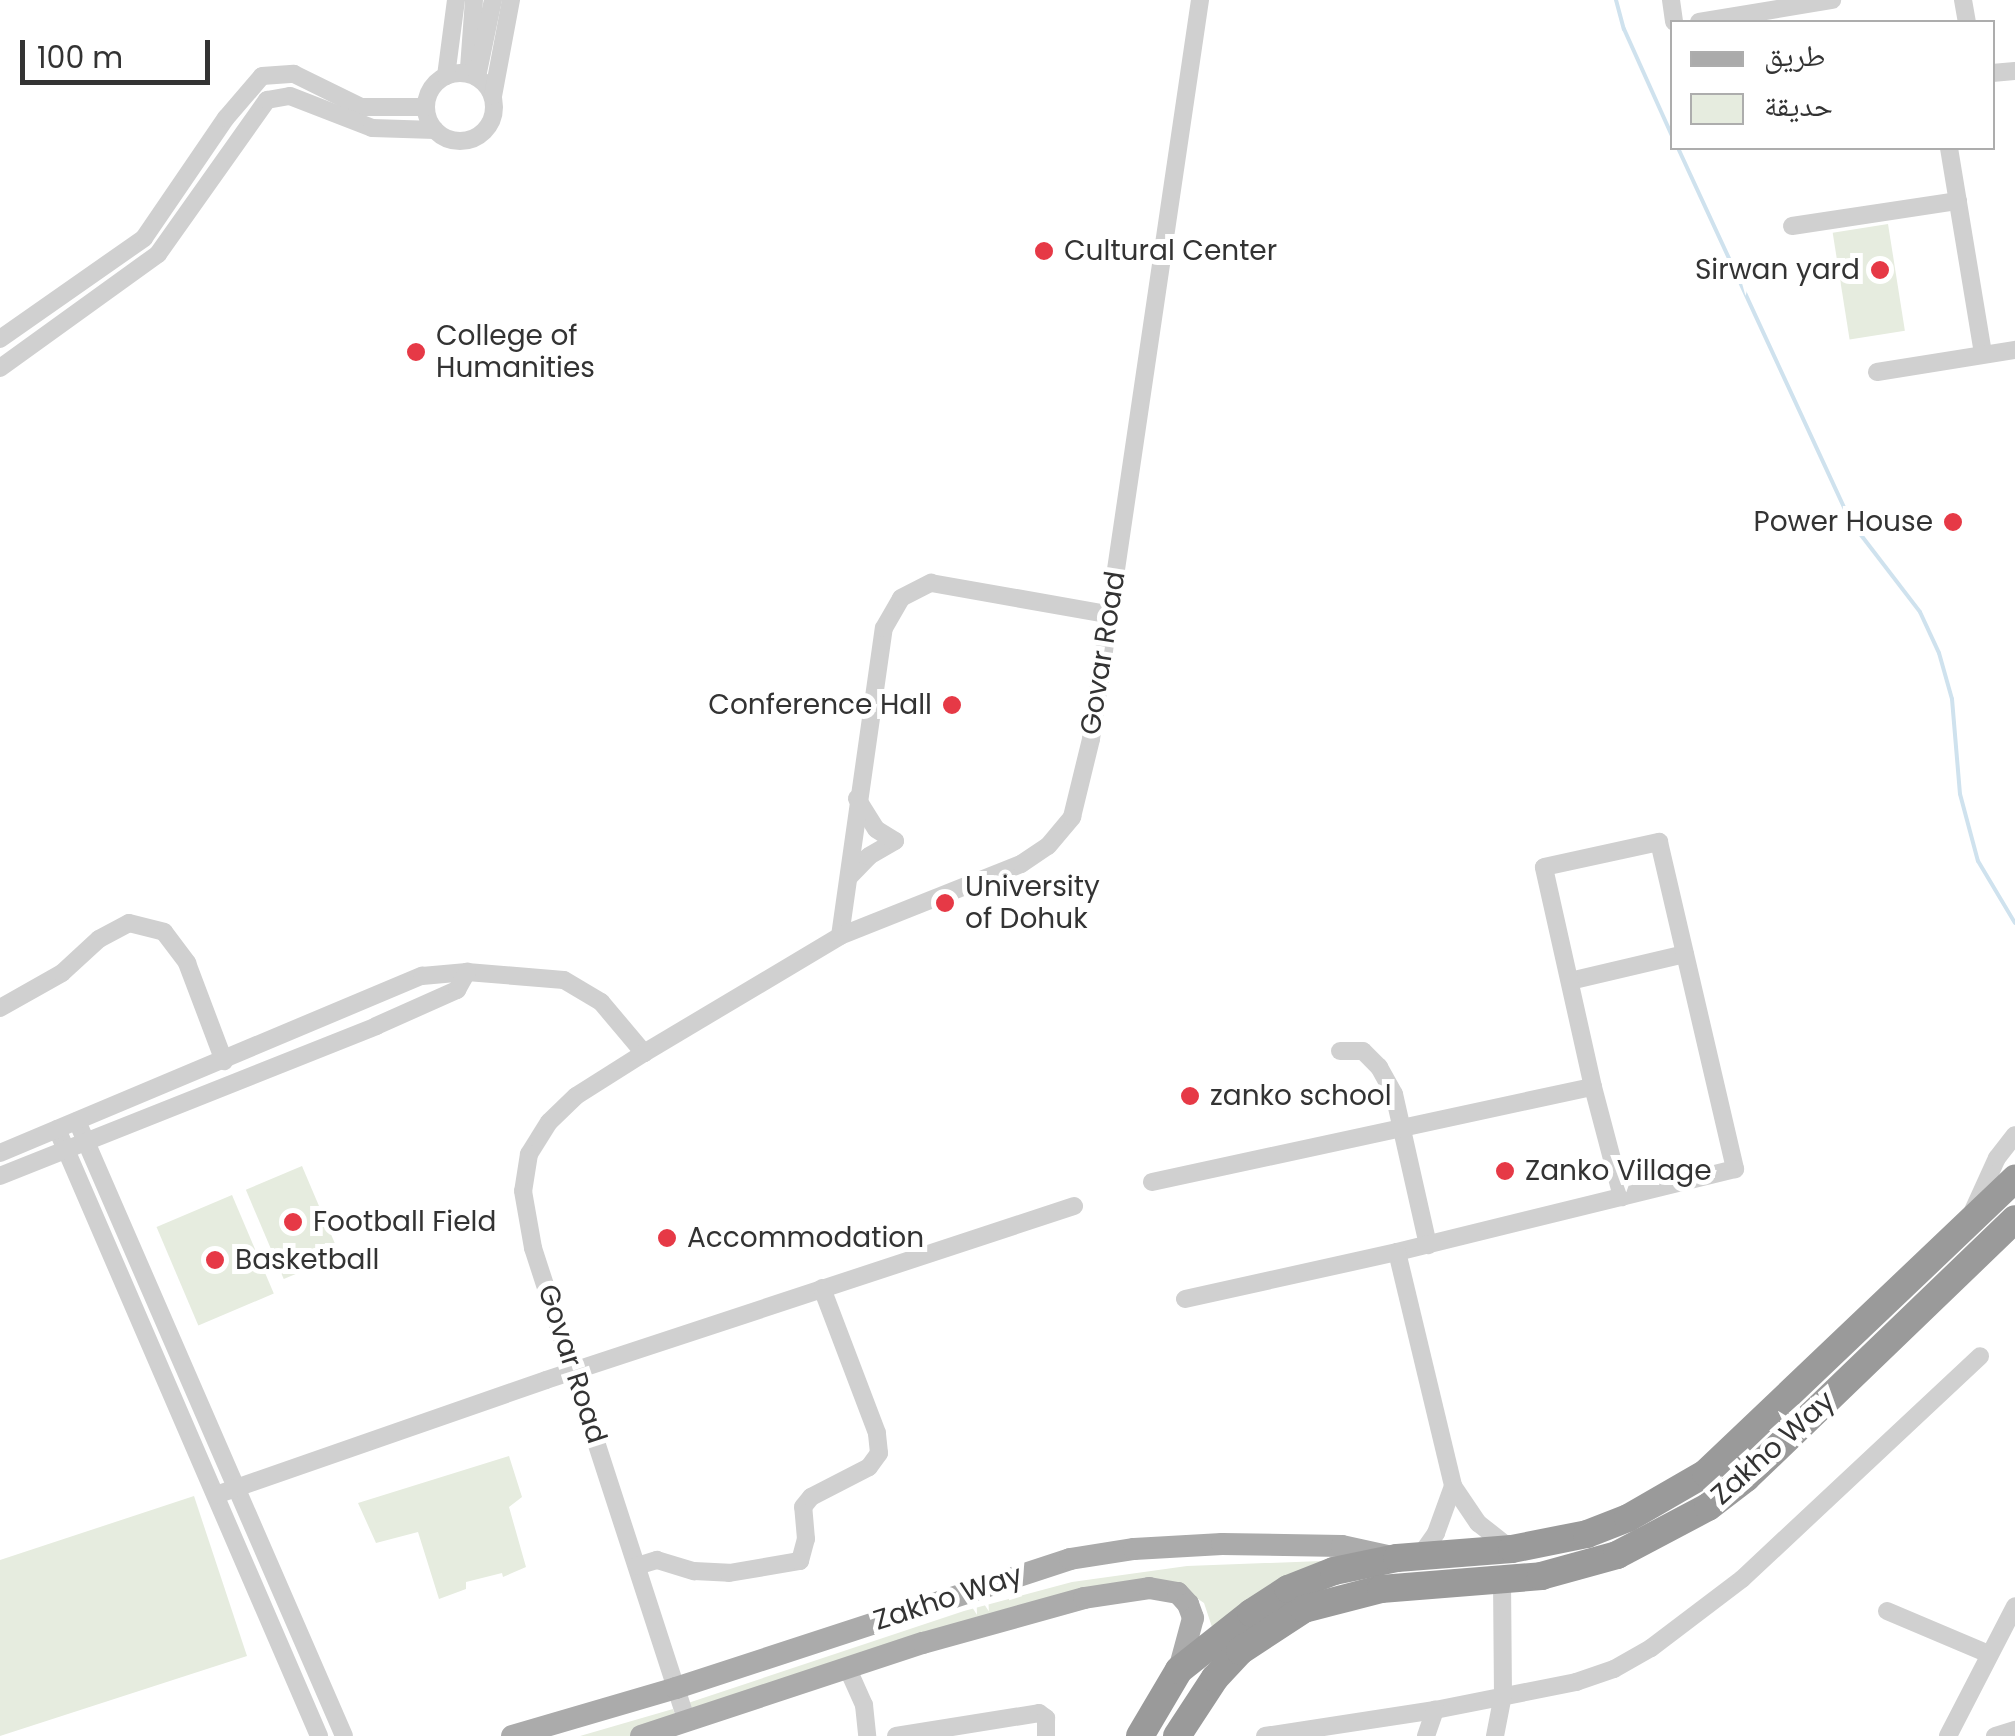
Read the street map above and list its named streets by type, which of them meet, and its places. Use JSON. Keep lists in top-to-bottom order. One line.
{"streets":{"highway":["Zakho Way"],"street":["Govar Road"]},"crossings":[["Govar Road","Zakho Way"]],"places":["Cultural Center","Sirwan yard","College of Humanities","Power House","Conference Hall","University of Dohuk","zanko school","Zanko Village","Football Field","Accommodation","Basketball"],"legend":["طريق","حديقة"],"scale_bar":"100 m"}
